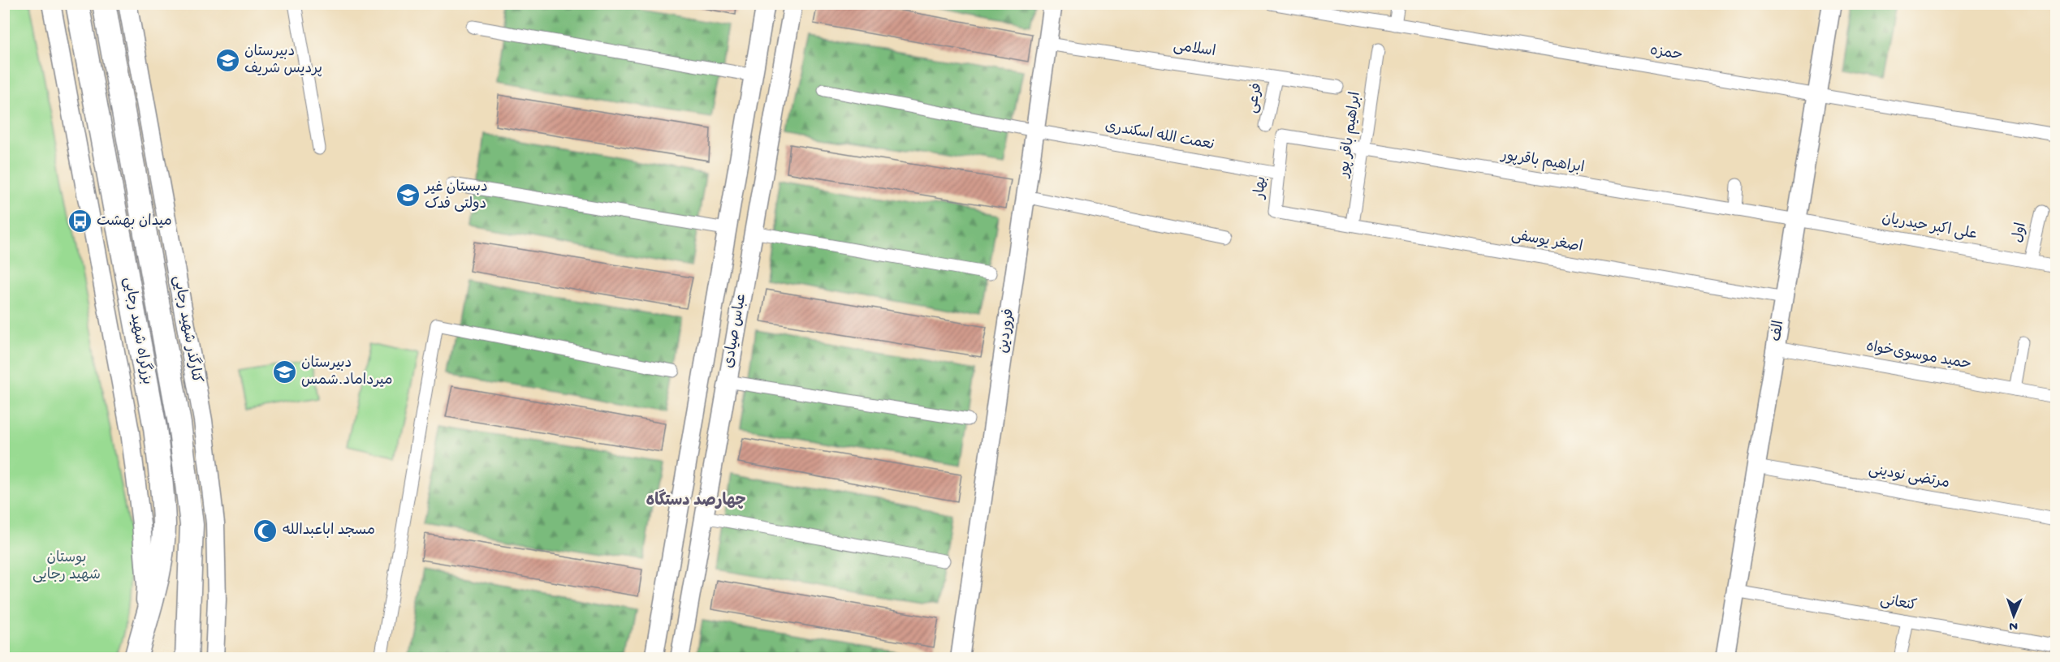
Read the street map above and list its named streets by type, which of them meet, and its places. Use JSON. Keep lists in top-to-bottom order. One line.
{"streets":{"highway":["بزرگراه شهید رجایی"],"street":["اسلامی","حمزه","فرعی","ابراهیم باقر پور","نعمت الله اسکندری","ابراهیم باقرپور","بهار","علی اکبر حیدریان","اول","اصغر یوسفی","کنارگذر شهید رجایی","عباس صیادی","فروردین","الف","حمید موسوی‌خواه","مرتضی نودینی","کنعانی"]},"crossings":[["اسلامی","فرعی"],["اسلامی","فروردین"],["حمزه","الف"],["ابراهیم باقر پور","ابراهیم باقرپور"],["ابراهیم باقر پور","اصغر یوسفی"],["نعمت الله اسکندری","بهار"],["نعمت الله اسکندری","فروردین"],["ابراهیم باقرپور","بهار"],["ابراهیم باقرپور","علی اکبر حیدریان"],["ابراهیم باقرپور","الف"],["بهار","اصغر یوسفی"],["علی اکبر حیدریان","اول"],["علی اکبر حیدریان","الف"],["اصغر یوسفی","الف"],["الف","حمید موسوی‌خواه"],["الف","مرتضی نودینی"],["الف","کنعانی"]],"districts":["چهارصد دستگاه"],"parks":["بوستان شهید رجایی"],"places":{"school or university":["دبیرستان پردیس شریف","دبستان غیر دولتی فدک","دبیرستان میرداماد.شمس"],"bus stop":["میدان بهشت"],"mosque":["مسجد اباعبدالله"]},"north":"bottom"}
